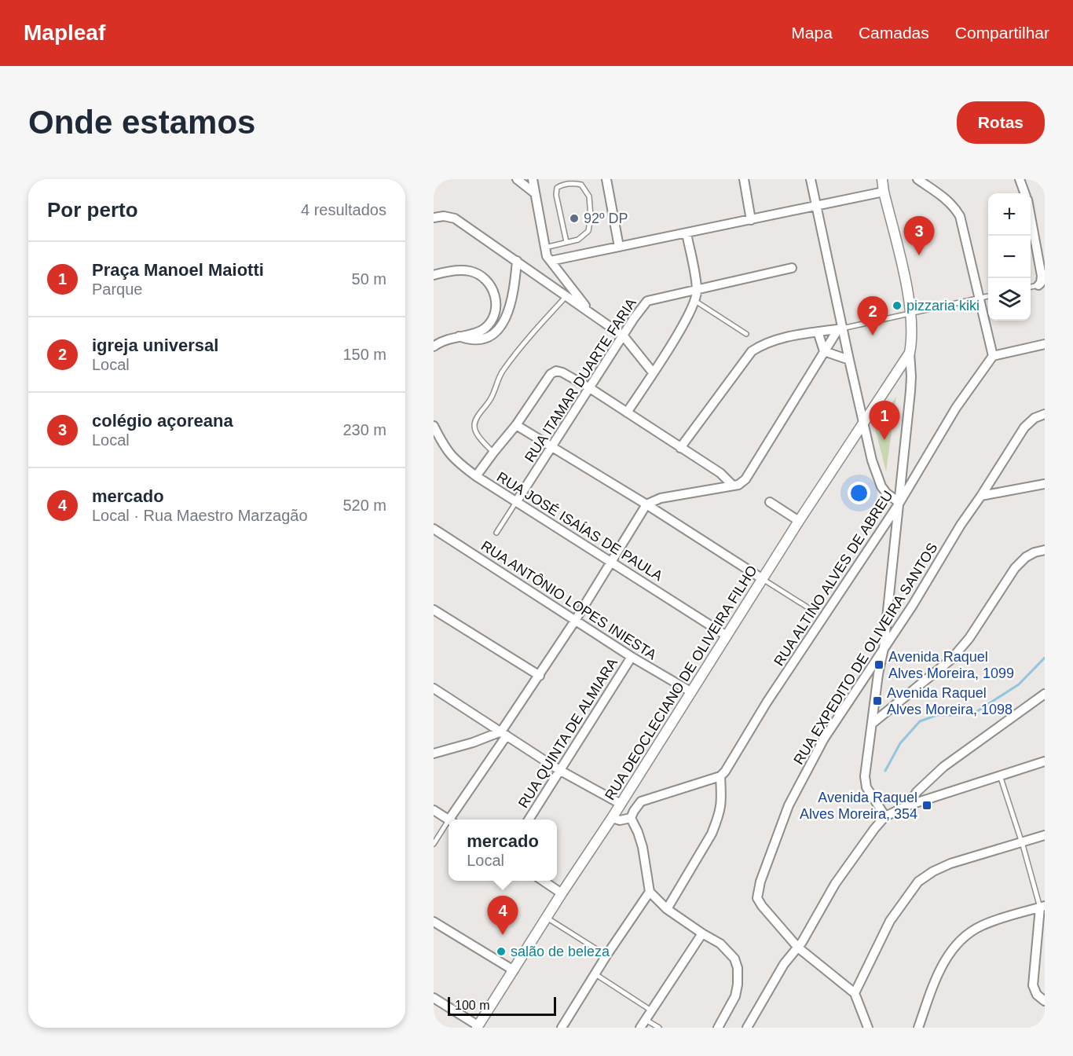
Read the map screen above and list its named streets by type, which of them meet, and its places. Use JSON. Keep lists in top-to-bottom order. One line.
{"streets":{"street":["RUA ITAMAR DUARTE FARIA","RUA JOSÉ ISAÍAS DE PAULA","RUA ALTINO ALVES DE ABREU","RUA ANTÔNIO LOPES INIESTA","RUA EXPEDITO DE OLIVEIRA SANTOS","RUA DEOCLECIANO DE OLIVEIRA FILHO","RUA QUINTA DE ALMIARA"]},"crossings":[["RUA ITAMAR DUARTE FARIA","RUA JOSÉ ISAÍAS DE PAULA"],["RUA JOSÉ ISAÍAS DE PAULA","RUA DEOCLECIANO DE OLIVEIRA FILHO"],["RUA ANTÔNIO LOPES INIESTA","RUA DEOCLECIANO DE OLIVEIRA FILHO"],["RUA ANTÔNIO LOPES INIESTA","RUA QUINTA DE ALMIARA"]],"places":{"other":["92º DP","pizzaria kiki","salão de beleza"],"transit":["Avenida Raquel Alves Moreira, 1099","Avenida Raquel Alves Moreira, 1098","Avenida Raquel Alves Moreira, 354"]},"scale_bar":"100 m","page":{"header":"Mapleaf","nav":["Mapa","Camadas","Compartilhar"],"buttons":"Rotas","title":"Onde estamos","heading":["Por perto","4 resultados"],"map_buttons":["+","−"],"pins":["3","2","1","4"],"list":[{"mark":"1","name":"Praça Manoel Maiotti","note":"Parque","value":"50 m"},{"mark":"2","name":"igreja universal","note":"Local","value":"150 m"},{"mark":"3","name":"colégio açoreana","note":"Local","value":"230 m"},{"mark":"4","name":"mercado","note":"Local · Rua Maestro Marzagão","value":"520 m"}],"popup":["mercado","Local"],"scale":"100 m"}}
